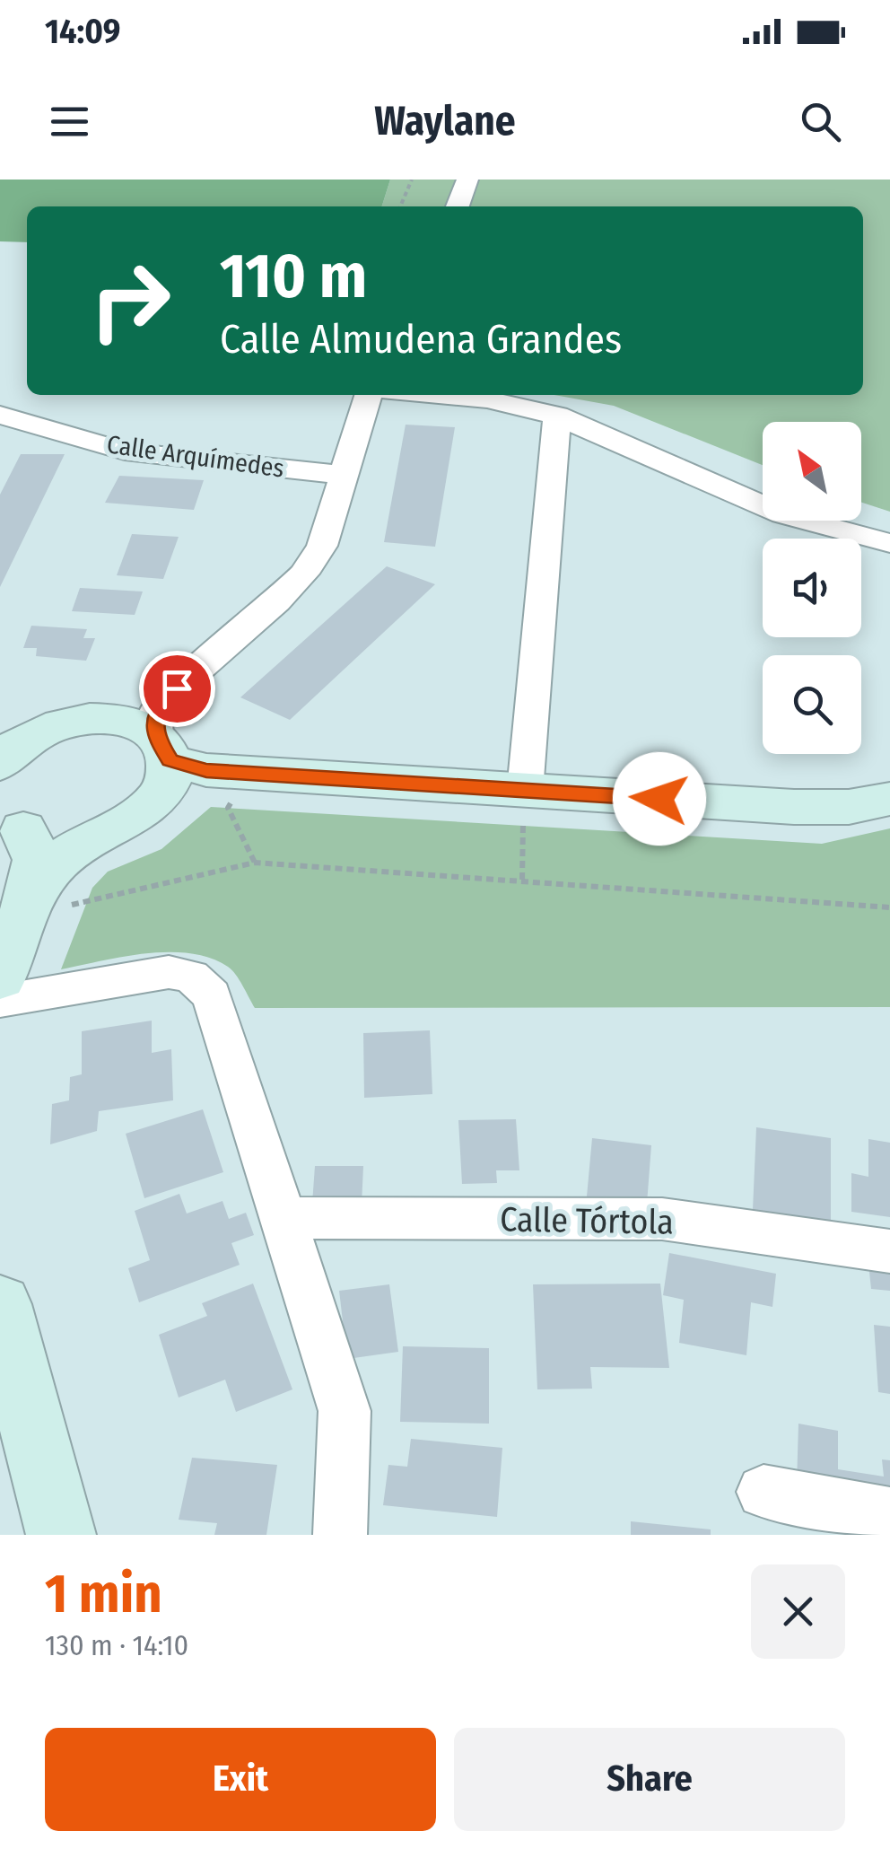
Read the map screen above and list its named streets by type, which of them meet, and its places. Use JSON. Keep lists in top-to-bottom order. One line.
{"streets":{"street":["Calle Arquímedes","Calle Tórtola"]},"north":"top left","page":{"status":"14:09","header":"Waylane","turn":["110 m","Calle Almudena Grandes"],"heading":["1 min","130 m · 14:10"],"buttons":["Exit","Share"]}}
